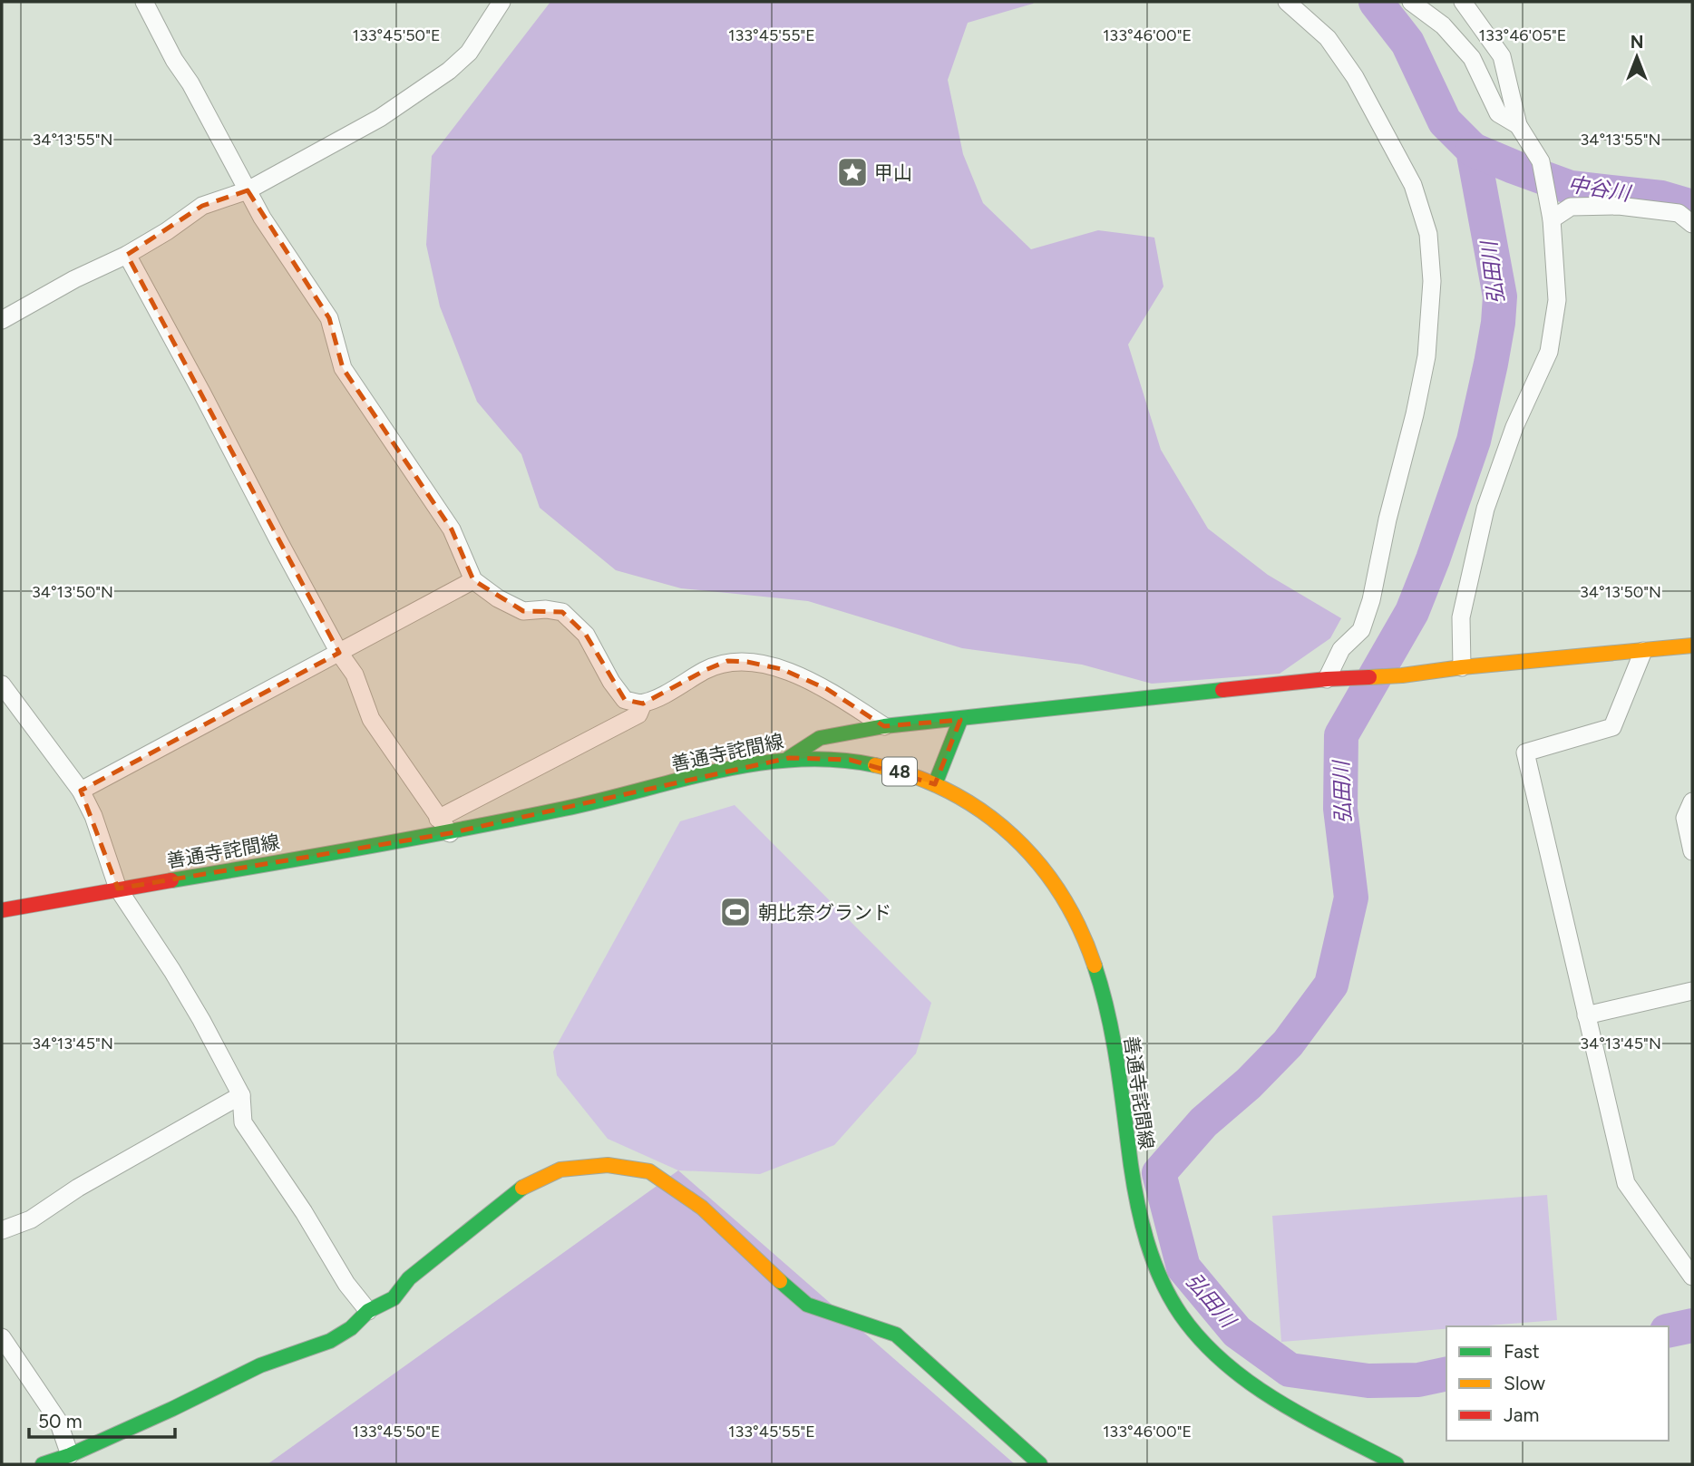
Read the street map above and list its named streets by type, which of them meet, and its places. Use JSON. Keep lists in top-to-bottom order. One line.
{"streets":{"street":["善通寺詫間線","48"]},"water":["中谷川","弘田川"],"places":{"place":["甲山"],"sports":["朝比奈グランド"]},"legend":["Fast","Slow","Jam"],"scale_bar":"50 m","north":"top","coordinates":["133°45'50\"E","133°45'55\"E","133°46'00\"E","133°46'05\"E","34°13'55\"N","34°13'50\"N","34°13'45\"N"]}
